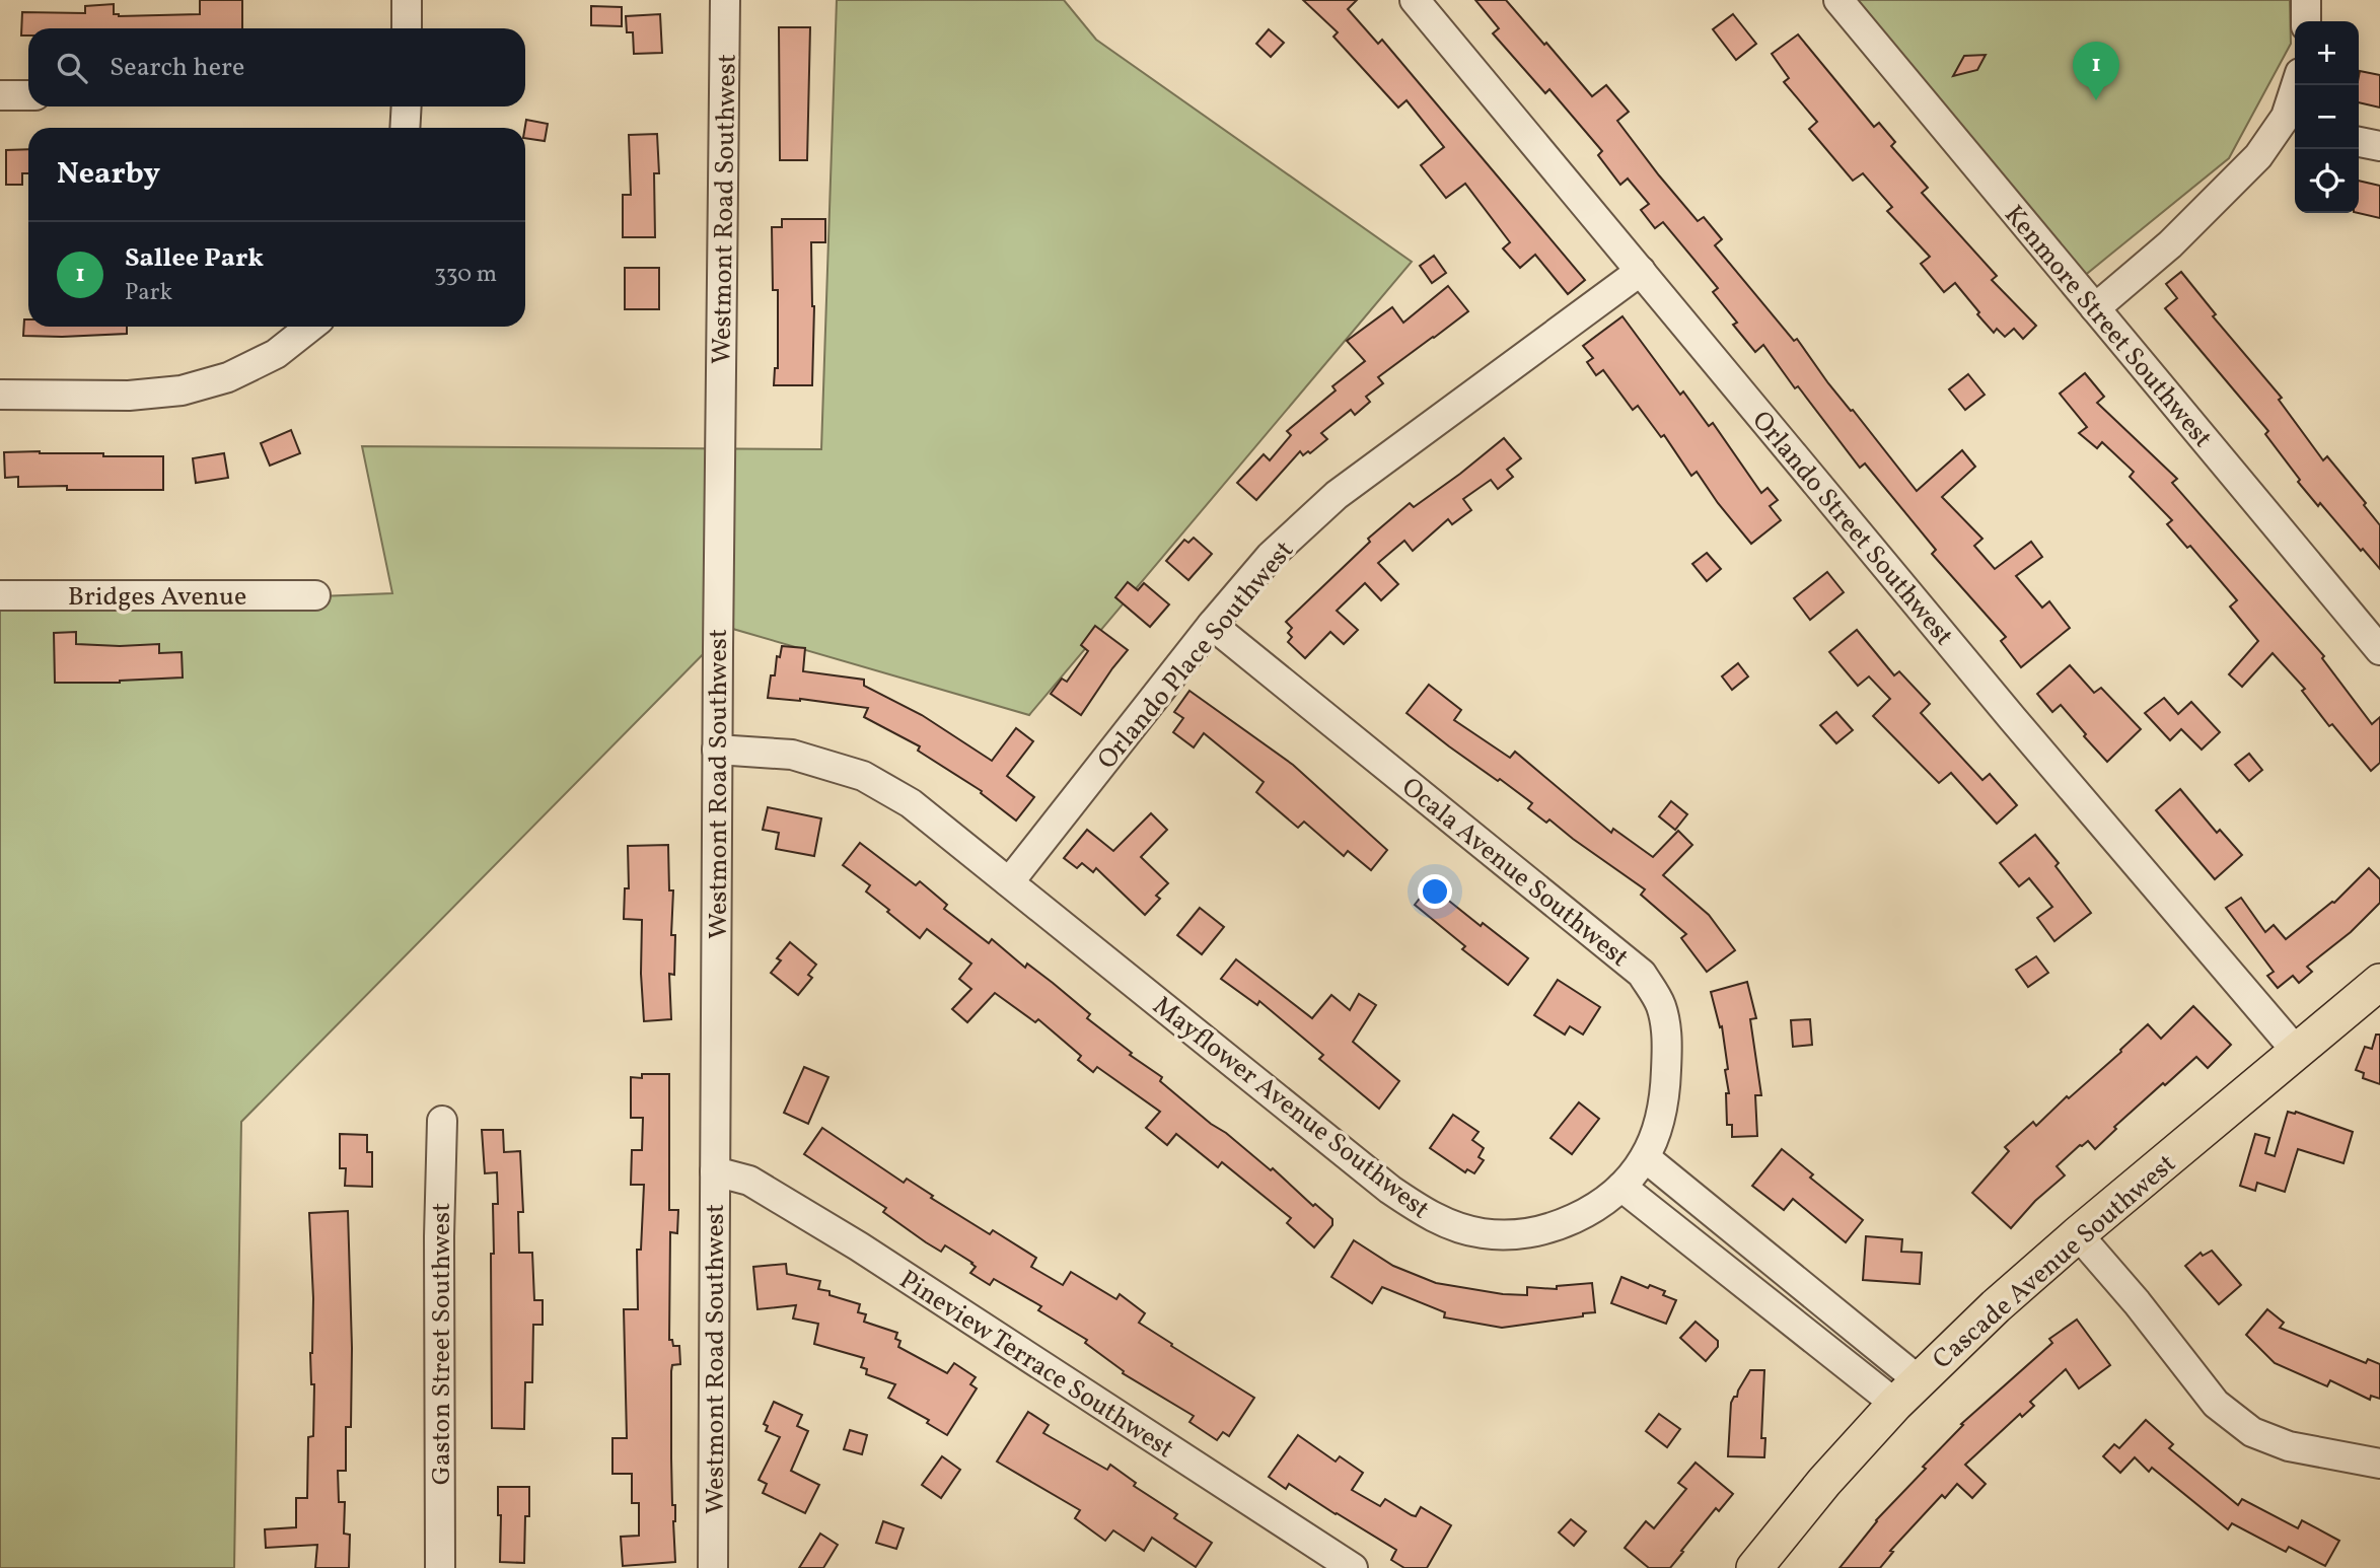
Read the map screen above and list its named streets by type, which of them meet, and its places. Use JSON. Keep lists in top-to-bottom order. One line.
{"streets":{"main road":["Cascade Avenue Southwest"],"street":["Westmont Road Southwest","Kenmore Street Southwest","Orlando Street Southwest","Bridges Avenue","Orlando Place Southwest","Ocala Avenue Southwest","Mayflower Avenue Southwest","Gaston Street Southwest","Pineview Terrace Southwest"]},"crossings":[["Westmont Road Southwest","Mayflower Avenue Southwest"],["Westmont Road Southwest","Pineview Terrace Southwest"],["Orlando Street Southwest","Orlando Place Southwest"],["Orlando Street Southwest","Cascade Avenue Southwest"],["Orlando Place Southwest","Ocala Avenue Southwest"],["Orlando Place Southwest","Mayflower Avenue Southwest"],["Ocala Avenue Southwest","Mayflower Avenue Southwest"]],"page":{"map_buttons":["+","−"],"search":"Search here","pins":"1","heading":"Nearby","list":[{"mark":"1","name":"Sallee Park","note":"Park","value":"330 m"}]}}
